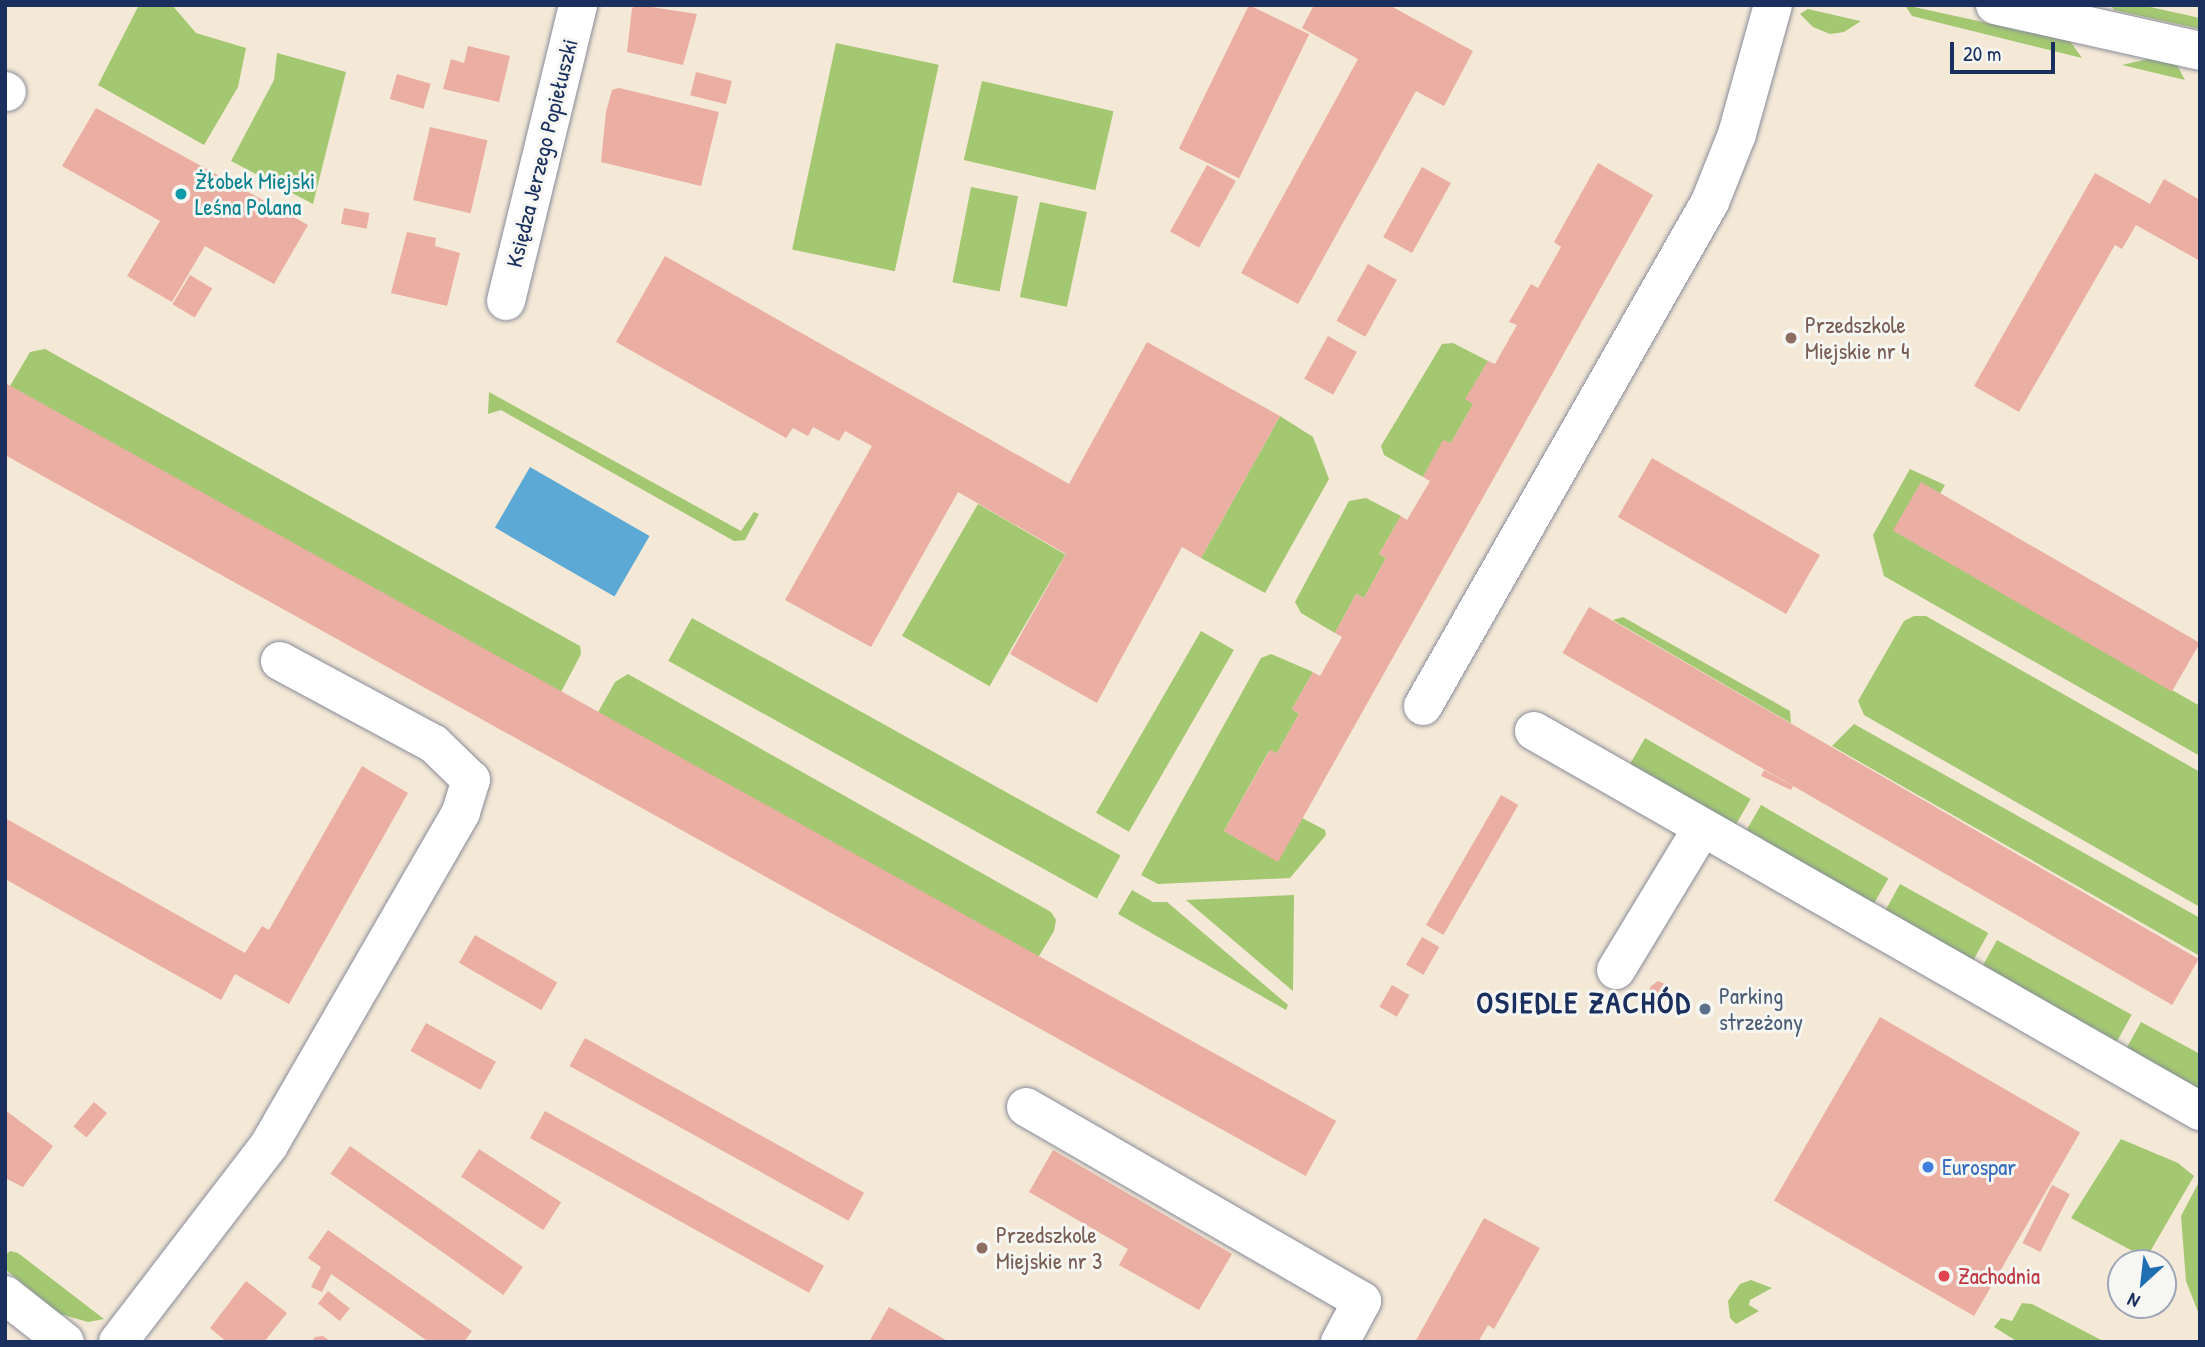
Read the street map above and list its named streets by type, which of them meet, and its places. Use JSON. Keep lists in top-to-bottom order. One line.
{"streets":{"street":["Księdza Jerzego Popiełuszki"]},"districts":["OSIEDLE ZACHÓD"],"places":["Żłobek Miejski Leśna Polana","Przedszkole Miejskie nr 4","Parking strzeżony","Eurospar","Przedszkole Miejskie nr 3","Zachodnia"],"scale_bar":"20 m","north":"bottom left"}
